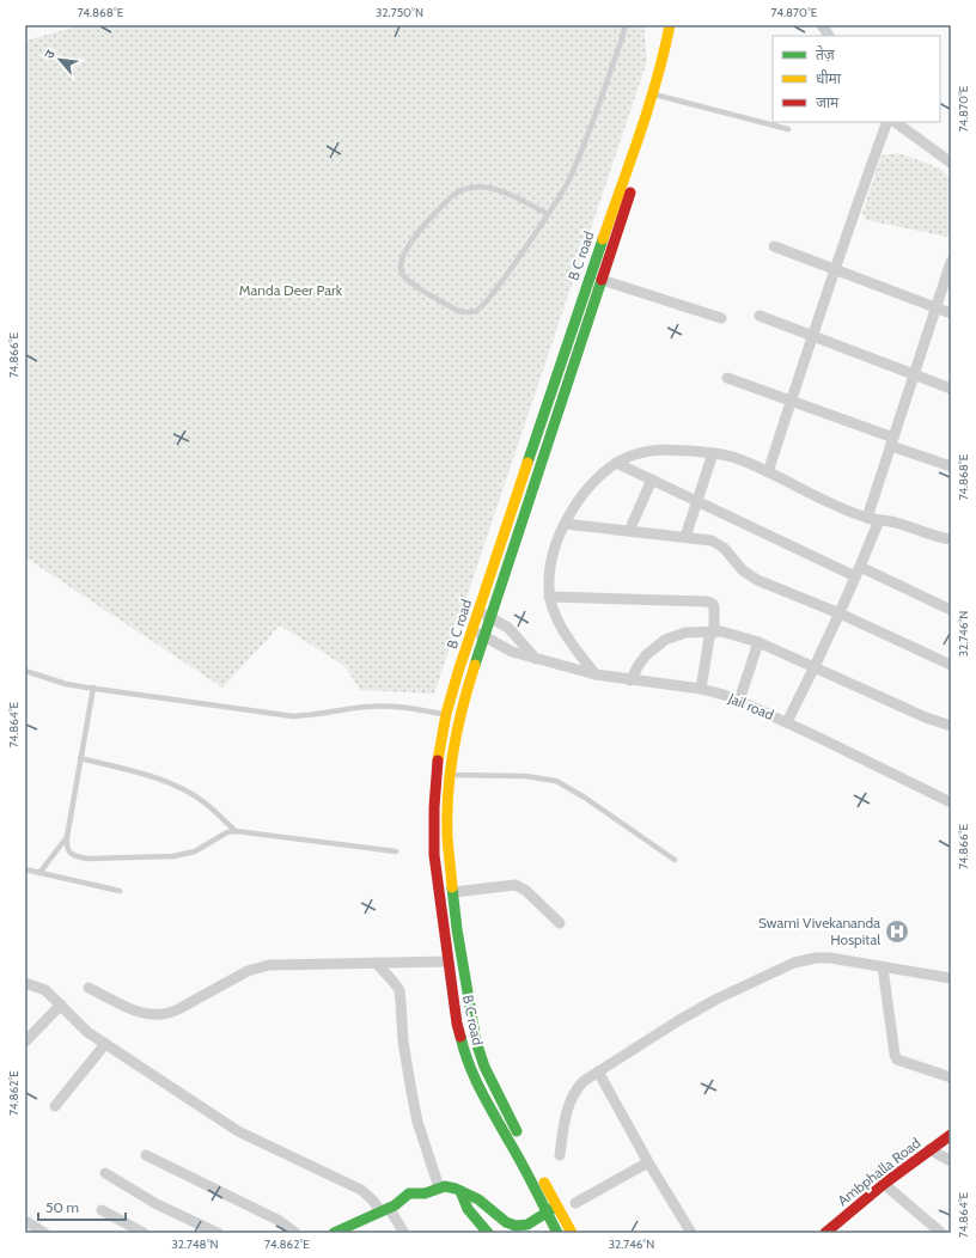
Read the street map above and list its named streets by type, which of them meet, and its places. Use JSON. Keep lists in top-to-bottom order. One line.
{"streets":{"main road":["B C road","Ambphalla Road"],"street":["Jail road"]},"crossings":[["B C road","Jail road"]],"parks":["Manda Deer Park"],"places":{"hospital":["Swami Vivekananda Hospital"]},"legend":["तेज़","धीमा","जाम"],"scale_bar":"50 m","north":"top left","coordinates":["74.868°E","32.750°N","74.870°E","74.866°E","32.746°N","74.864°E","74.862°E","32.748°N"]}
